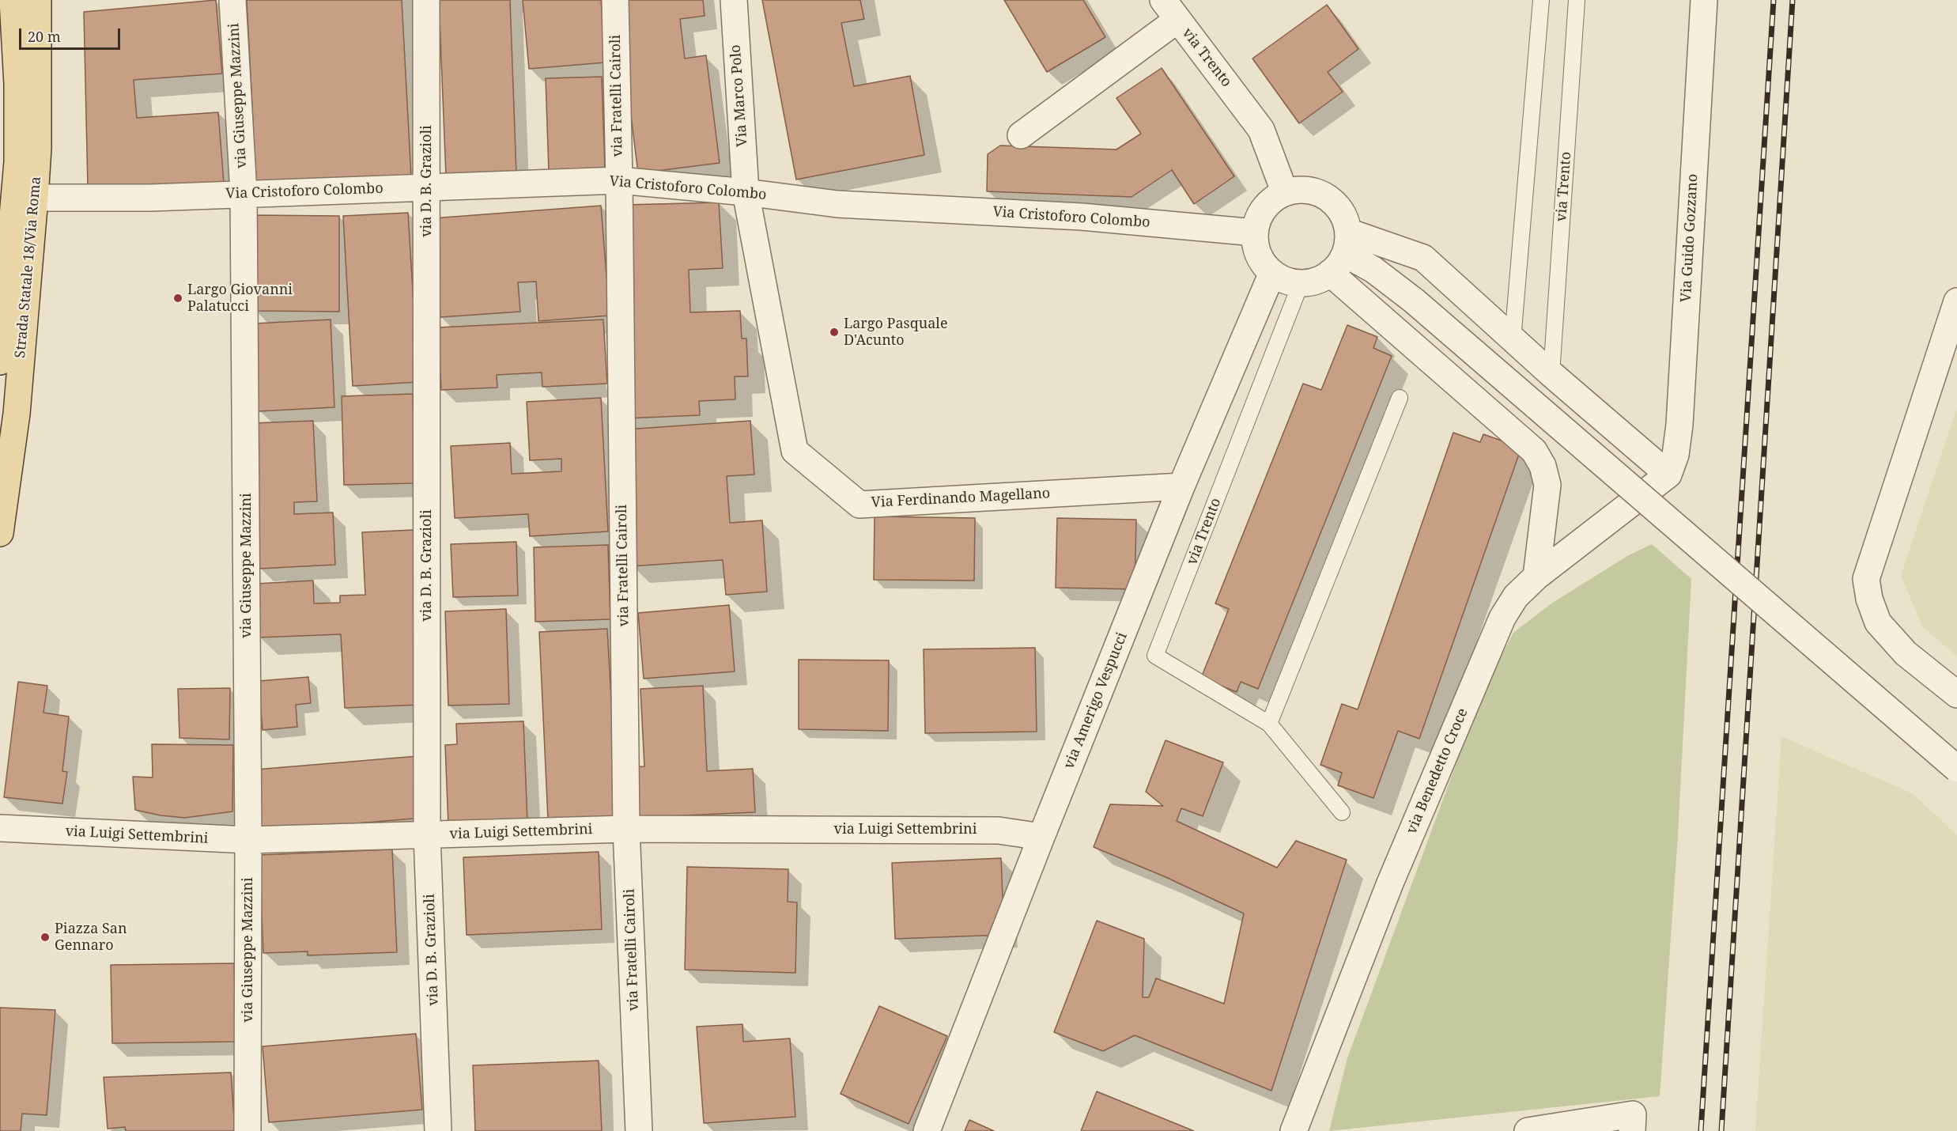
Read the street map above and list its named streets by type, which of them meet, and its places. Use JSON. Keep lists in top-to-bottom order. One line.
{"streets":{"main road":["Strada Statale 18/Via Roma"],"street":["via Trento","via Giuseppe Mazzini","via Fratelli Cairoli","Via Marco Polo","via D. B. Grazioli","Via Cristoforo Colombo","Via Guido Gozzano","Via Ferdinando Magellano","via Amerigo Vespucci","via Benedetto Croce","via Luigi Settembrini"]},"crossings":[["via Trento","Via Cristoforo Colombo"],["via Trento","via Amerigo Vespucci"],["via Giuseppe Mazzini","Via Cristoforo Colombo"],["via Giuseppe Mazzini","via Luigi Settembrini"],["via Fratelli Cairoli","Via Cristoforo Colombo"],["via Fratelli Cairoli","via Luigi Settembrini"],["Via Marco Polo","Via Cristoforo Colombo"],["Via Marco Polo","Via Ferdinando Magellano"],["via D. B. Grazioli","Via Cristoforo Colombo"],["via D. B. Grazioli","via Luigi Settembrini"],["Via Cristoforo Colombo","Strada Statale 18/Via Roma"],["Via Cristoforo Colombo","Via Ferdinando Magellano"],["Via Cristoforo Colombo","via Amerigo Vespucci"],["Via Guido Gozzano","via Benedetto Croce"],["Via Ferdinando Magellano","via Amerigo Vespucci"],["via Amerigo Vespucci","via Luigi Settembrini"]],"places":["Largo Giovanni Palatucci","Largo Pasquale D'Acunto","Piazza San Gennaro"],"scale_bar":"20 m"}
